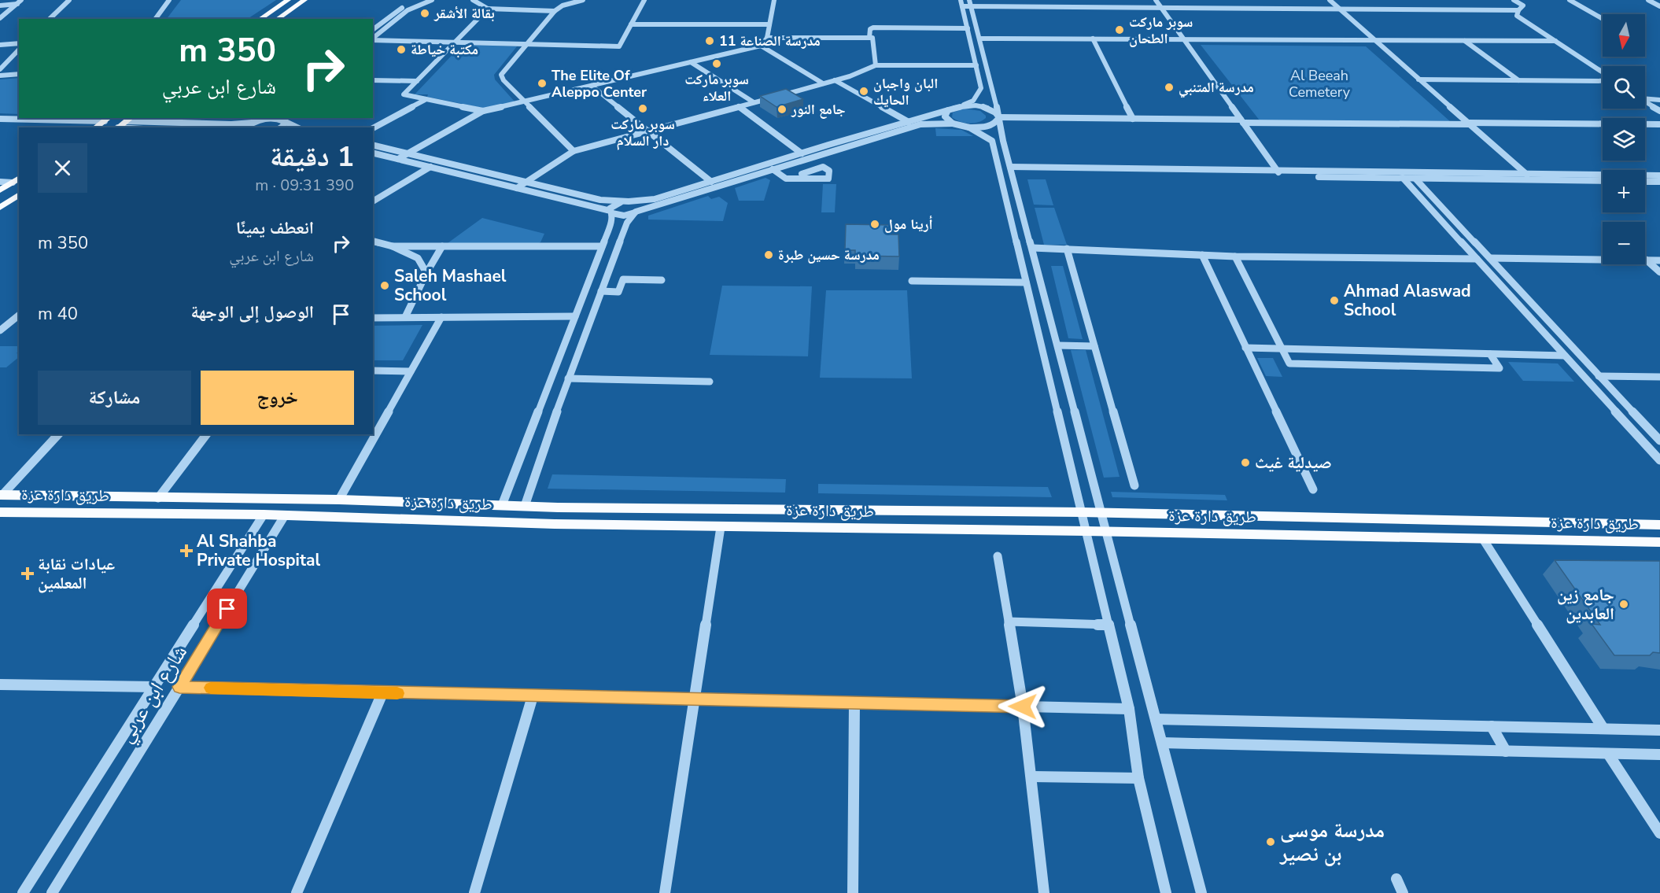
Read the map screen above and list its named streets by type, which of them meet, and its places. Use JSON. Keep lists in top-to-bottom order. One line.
{"streets":{"main road":["طريق دارة عزة"],"street":["شارع ابن عربي"]},"crossings":[["طريق دارة عزة","شارع ابن عربي"]],"parks":["Al Beeah Cemetery"],"places":{"other":["بقالة الأشقر","سوبر ماركت الطحان","مدرسة الصناعة 11","مكتبة خياطة","سوبر ماركت العلاء","The Elite Of Aleppo Center","مدرسة المتنبي","البان واجبان الحايك","سوبر ماركت دار السلام","جامع النور","أرينا مول","مدرسة حسين طبرة","Saleh Mashael School","Ahmad Alaswad School","صيدلية غيث","جامع زين العابدين","مدرسة موسى بن نصير"],"health":["Al Shahba Private Hospital","عيادات نقابة المعلمين"]},"north":"bottom","page":{"map_buttons":["+","−"],"turn":["350 m","شارع ابن عربي"],"heading":["1 دقيقة","390 m · 09:31"],"list":[{"name":"انعطف يمينًا","note":"شارع ابن عربي","value":"350 m"},{"name":"الوصول إلى الوجهة","value":"40 m"}],"buttons":["خروج","مشاركة"]}}
